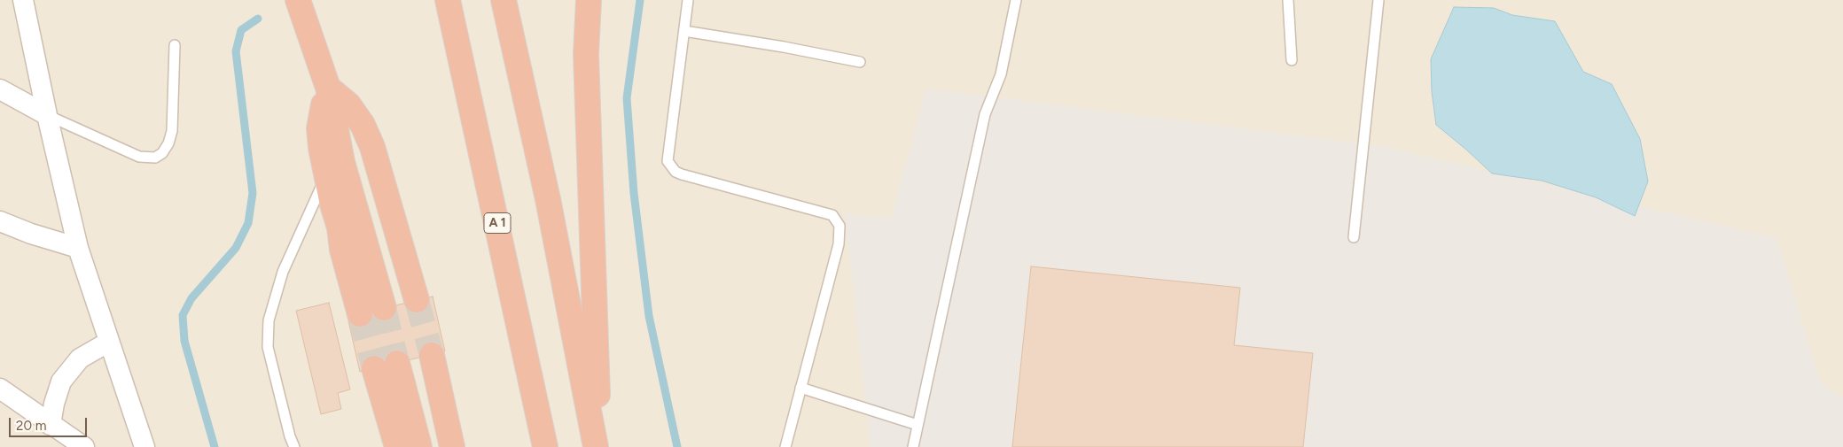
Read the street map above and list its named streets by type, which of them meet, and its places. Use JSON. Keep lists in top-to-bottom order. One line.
{"streets":{"highway":["A 1"]},"scale_bar":"20 m"}
